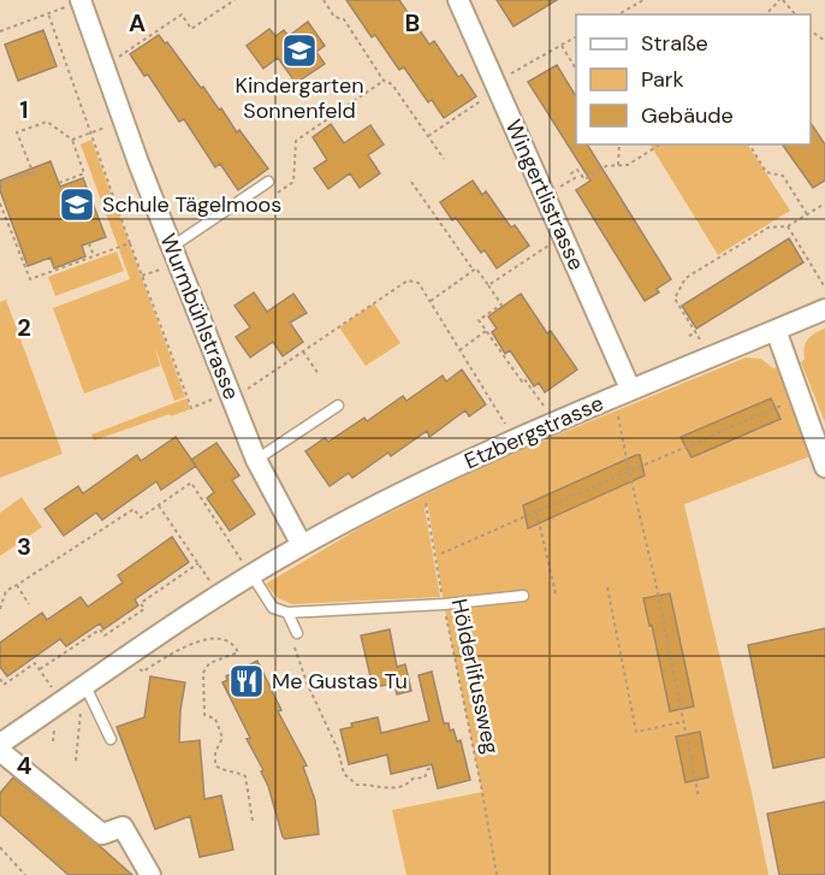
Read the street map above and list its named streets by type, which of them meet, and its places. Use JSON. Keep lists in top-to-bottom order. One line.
{"streets":{"street":["Wingertlistrasse","Wurmbühlstrasse","Etzbergstrasse"],"path":["Hölderlifussweg"]},"crossings":[["Wingertlistrasse","Etzbergstrasse"],["Wurmbühlstrasse","Etzbergstrasse"],["Etzbergstrasse","Hölderlifussweg"]],"places":{"school or university":["Kindergarten Sonnenfeld","Schule Tägelmoos"],"restaurant":["Me Gustas Tu"]},"legend":["Straße","Park","Gebäude"],"grid":{"columns":["A","B"],"rows":["1","2","3","4"]}}
